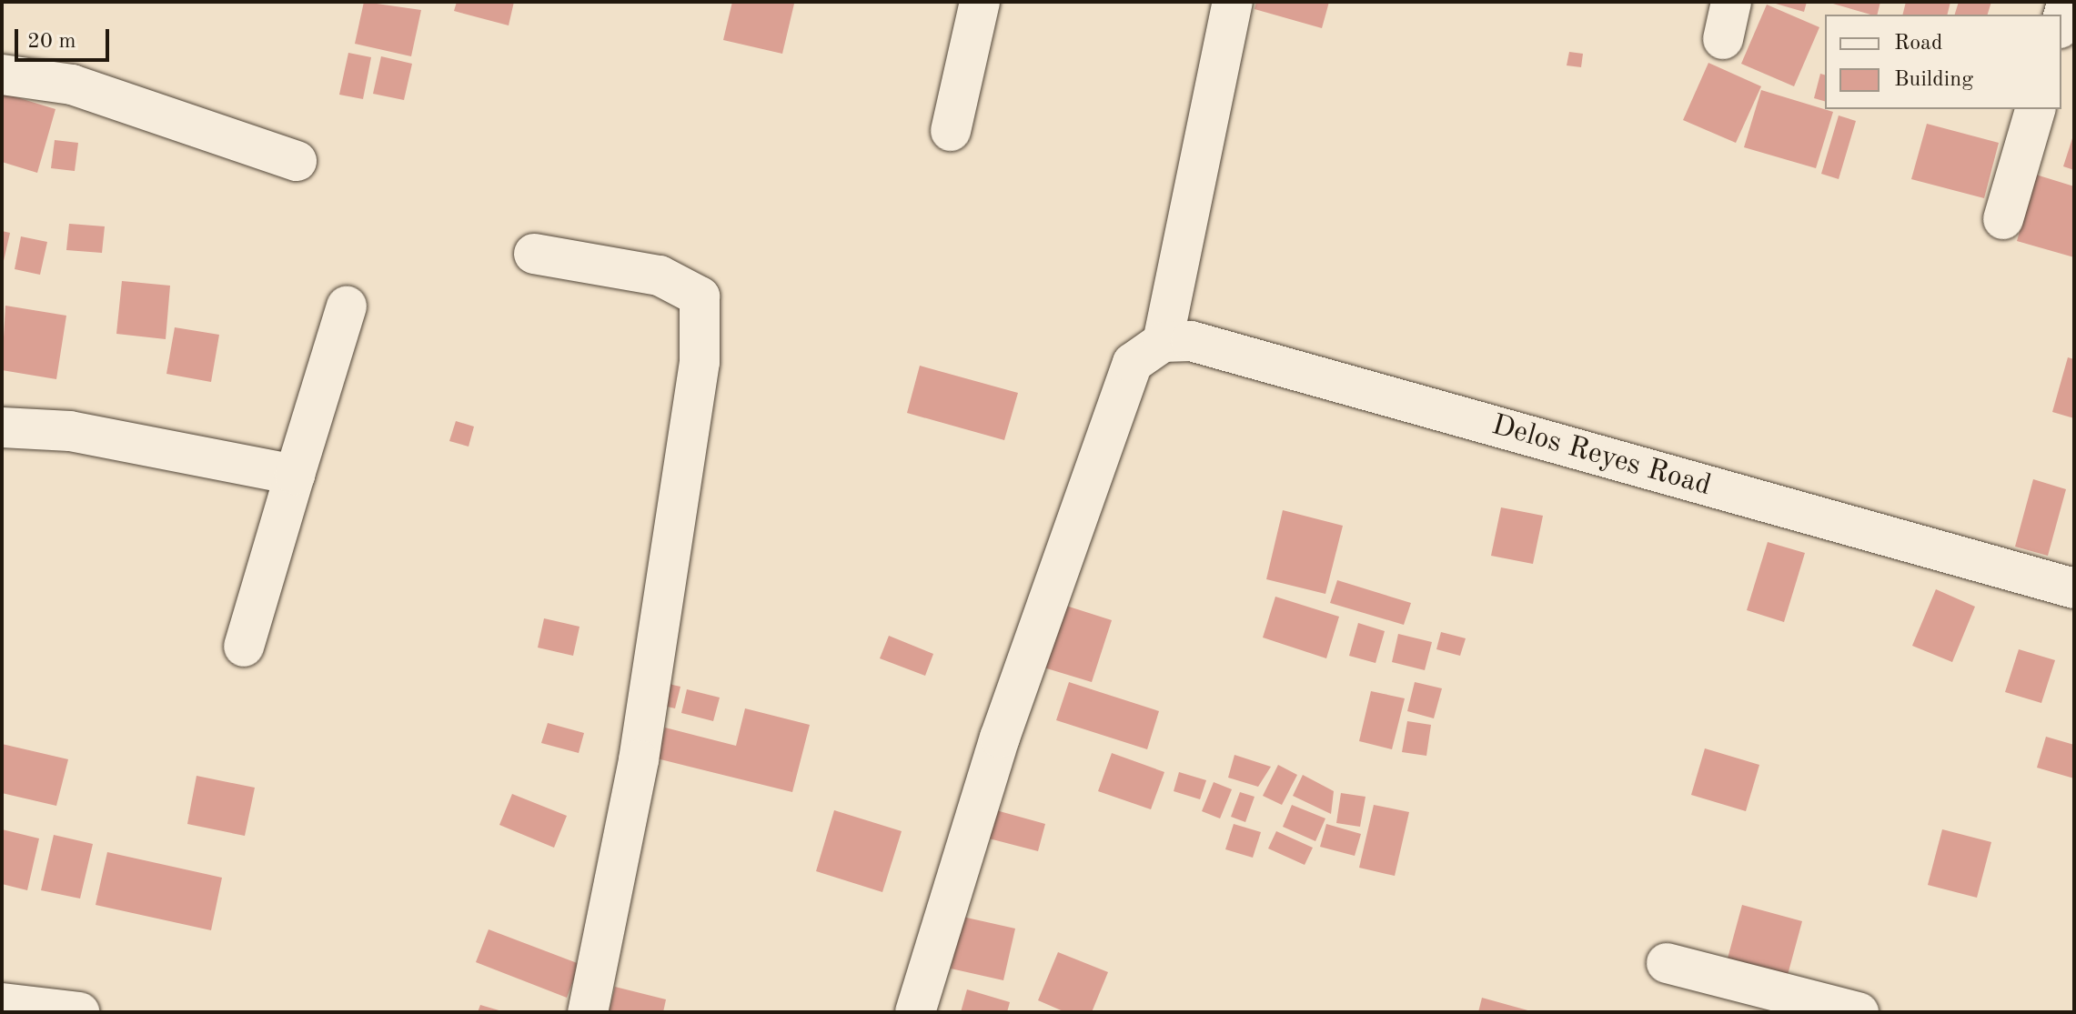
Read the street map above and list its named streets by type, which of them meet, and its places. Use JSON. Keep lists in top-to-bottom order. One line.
{"streets":{"street":["Delos Reyes Road"]},"legend":["Road","Building"],"scale_bar":"20 m"}
